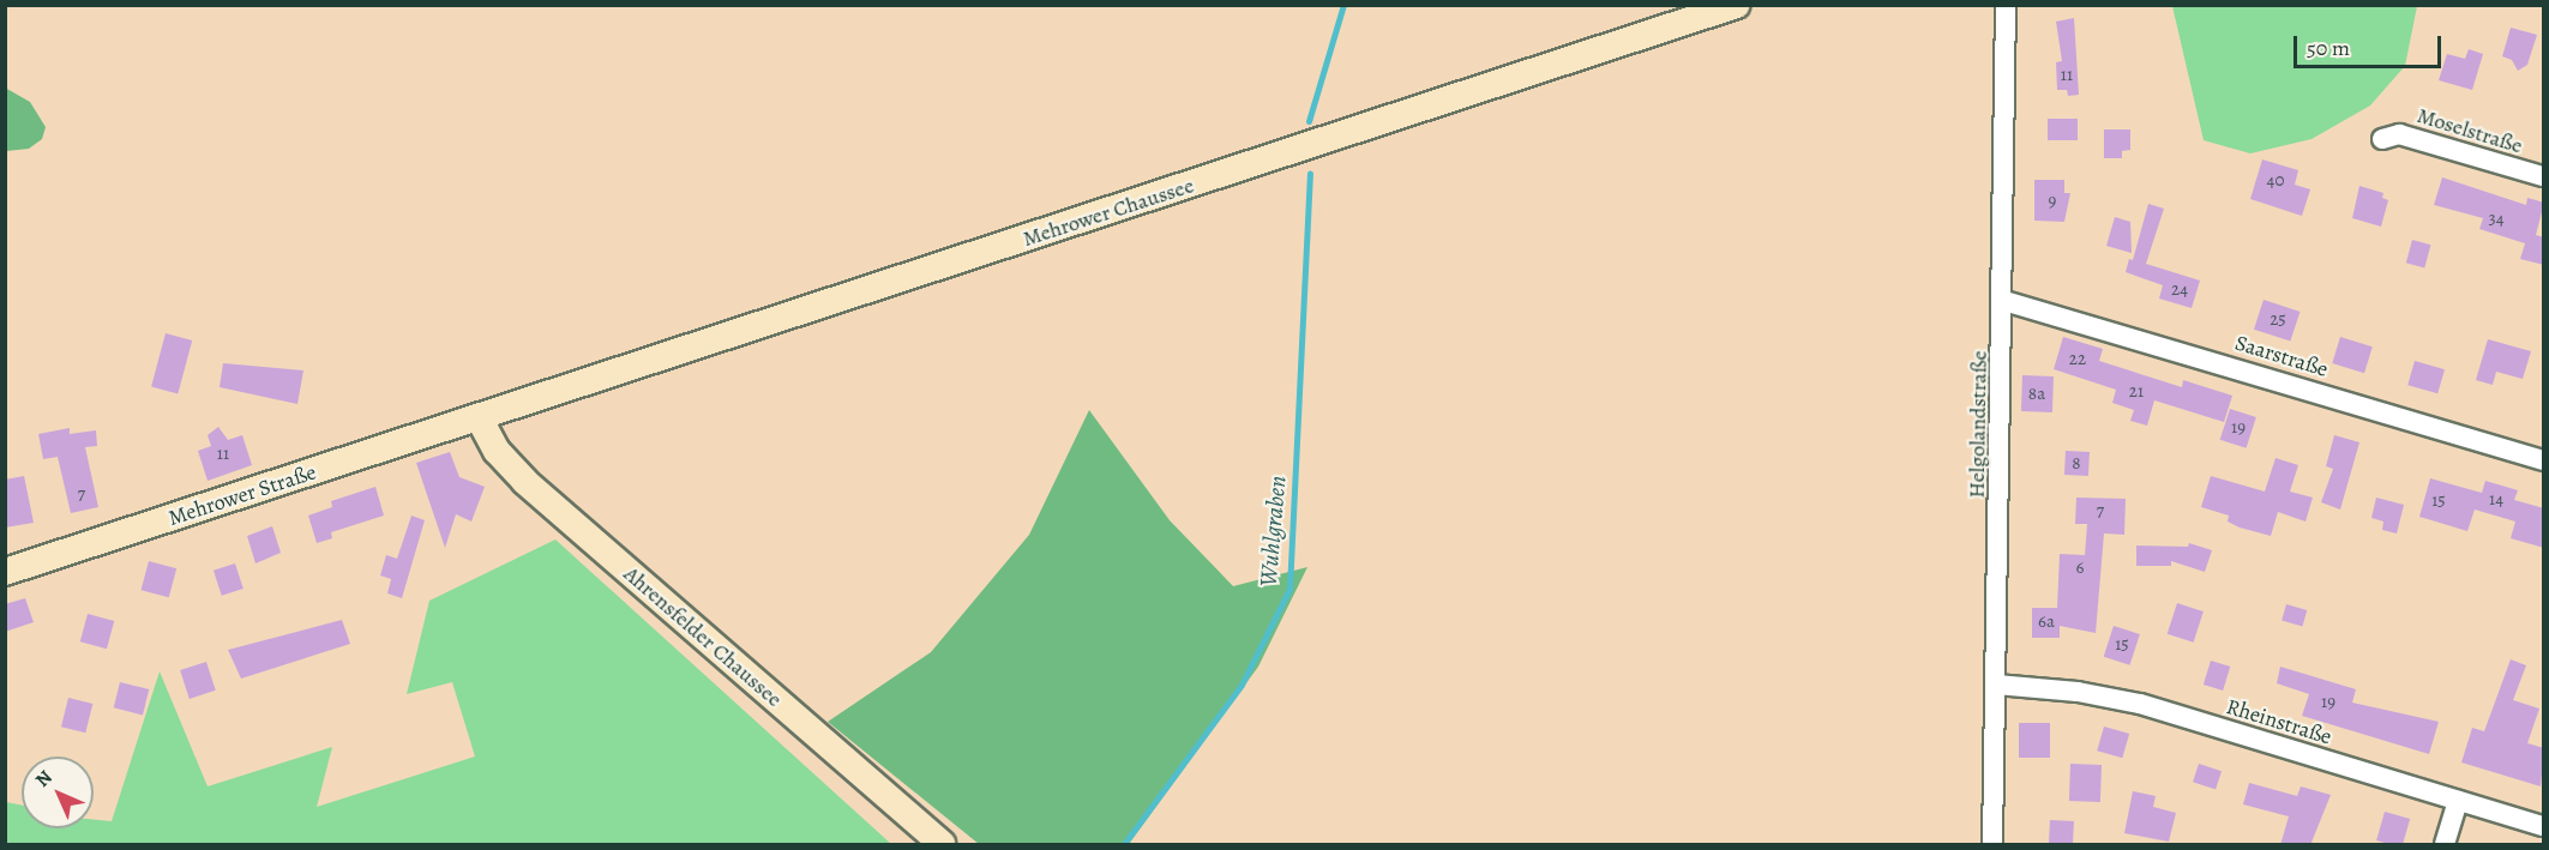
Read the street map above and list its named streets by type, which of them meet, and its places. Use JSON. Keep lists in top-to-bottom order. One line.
{"streets":{"main road":["Mehrower Chaussee","Mehrower Straße","Ahrensfelder Chaussee"],"street":["Moselstraße","Saarstraße","Helgolandstraße","Rheinstraße"]},"crossings":[["Mehrower Chaussee","Mehrower Straße"],["Mehrower Chaussee","Ahrensfelder Chaussee"],["Saarstraße","Helgolandstraße"],["Helgolandstraße","Rheinstraße"],["Mehrower Straße","Ahrensfelder Chaussee"]],"water":["Wuhlgraben"],"house_numbers":["11","40","9","34","24","25","22","21","8a","19","11","8","7","14","15","7","6","6a","15","19"],"scale_bar":"50 m","north":"top left"}
